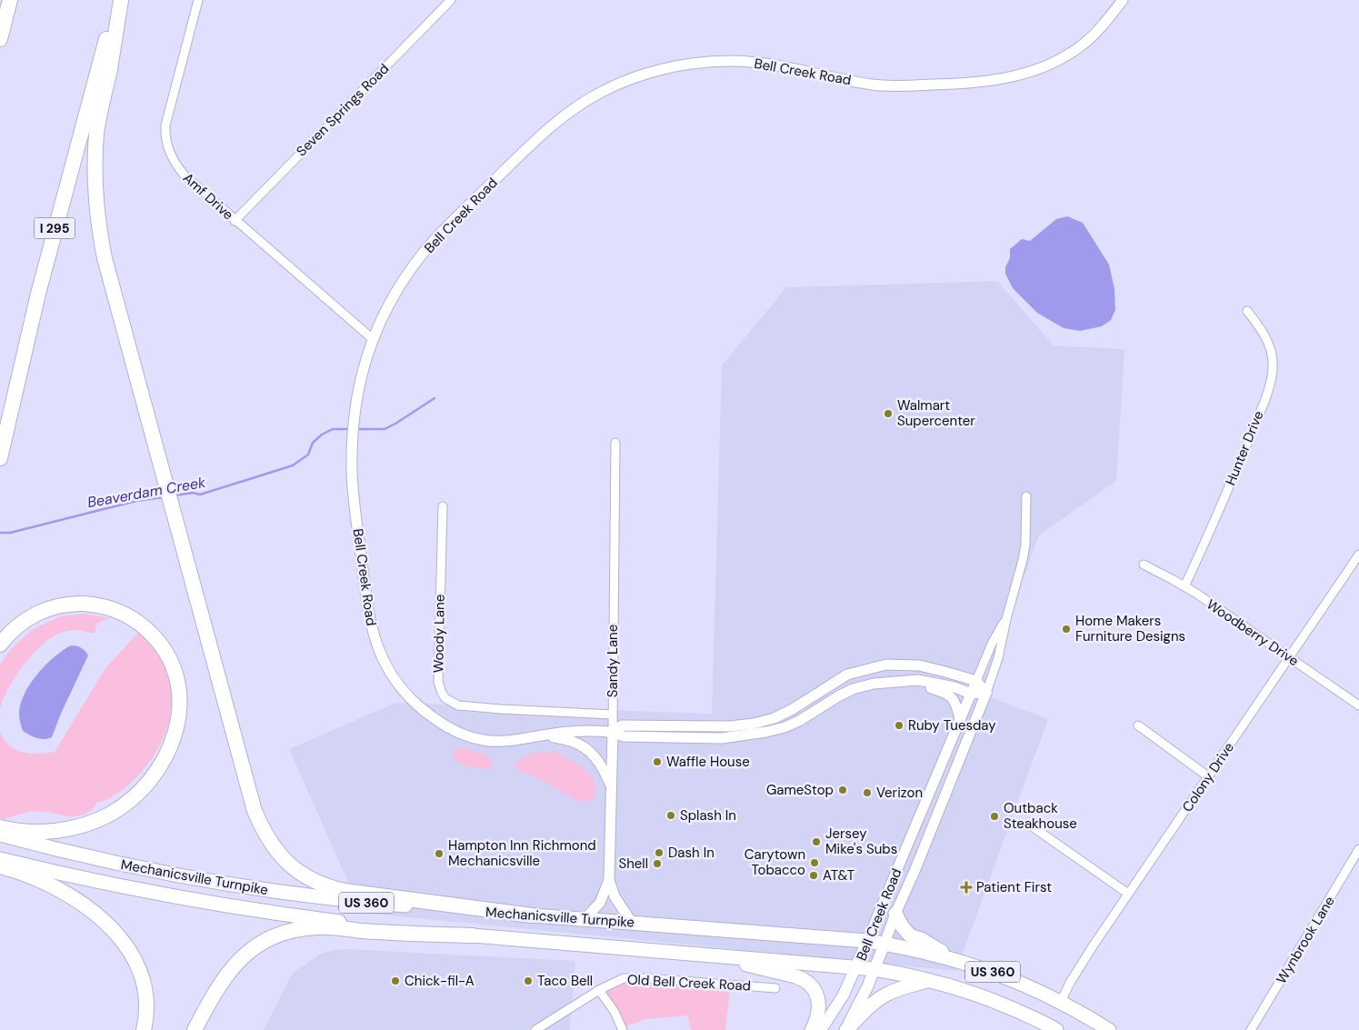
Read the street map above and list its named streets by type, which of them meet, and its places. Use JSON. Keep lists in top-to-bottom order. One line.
{"streets":{"highway":["I 295","Mechanicsville Turnpike","US 360"],"main road":["Bell Creek Road"],"street":["Seven Springs Road","Amf Drive","Hunter Drive","Woodberry Drive","Woody Lane","Sandy Lane","Colony Drive","Wynbrook Lane","Old Bell Creek Road"]},"crossings":[["Bell Creek Road","Amf Drive"],["Bell Creek Road","Sandy Lane"],["Bell Creek Road","Mechanicsville Turnpike"],["Seven Springs Road","Amf Drive"],["Hunter Drive","Woodberry Drive"],["Woodberry Drive","Colony Drive"],["Woody Lane","Sandy Lane"],["Sandy Lane","Mechanicsville Turnpike"],["Colony Drive","Mechanicsville Turnpike"]],"water":["Beaverdam Creek"],"places":{"other":["Walmart Supercenter","Home Makers Furniture Designs","Ruby Tuesday","Waffle House","GameStop","Verizon","Splash In","Outback Steakhouse","Jersey Mike's Subs","Dash In","Hampton Inn Richmond Mechanicsville","Carytown Tobacco","Shell","AT&T","Chick-fil-A","Taco Bell"],"health":["Patient First"]}}
